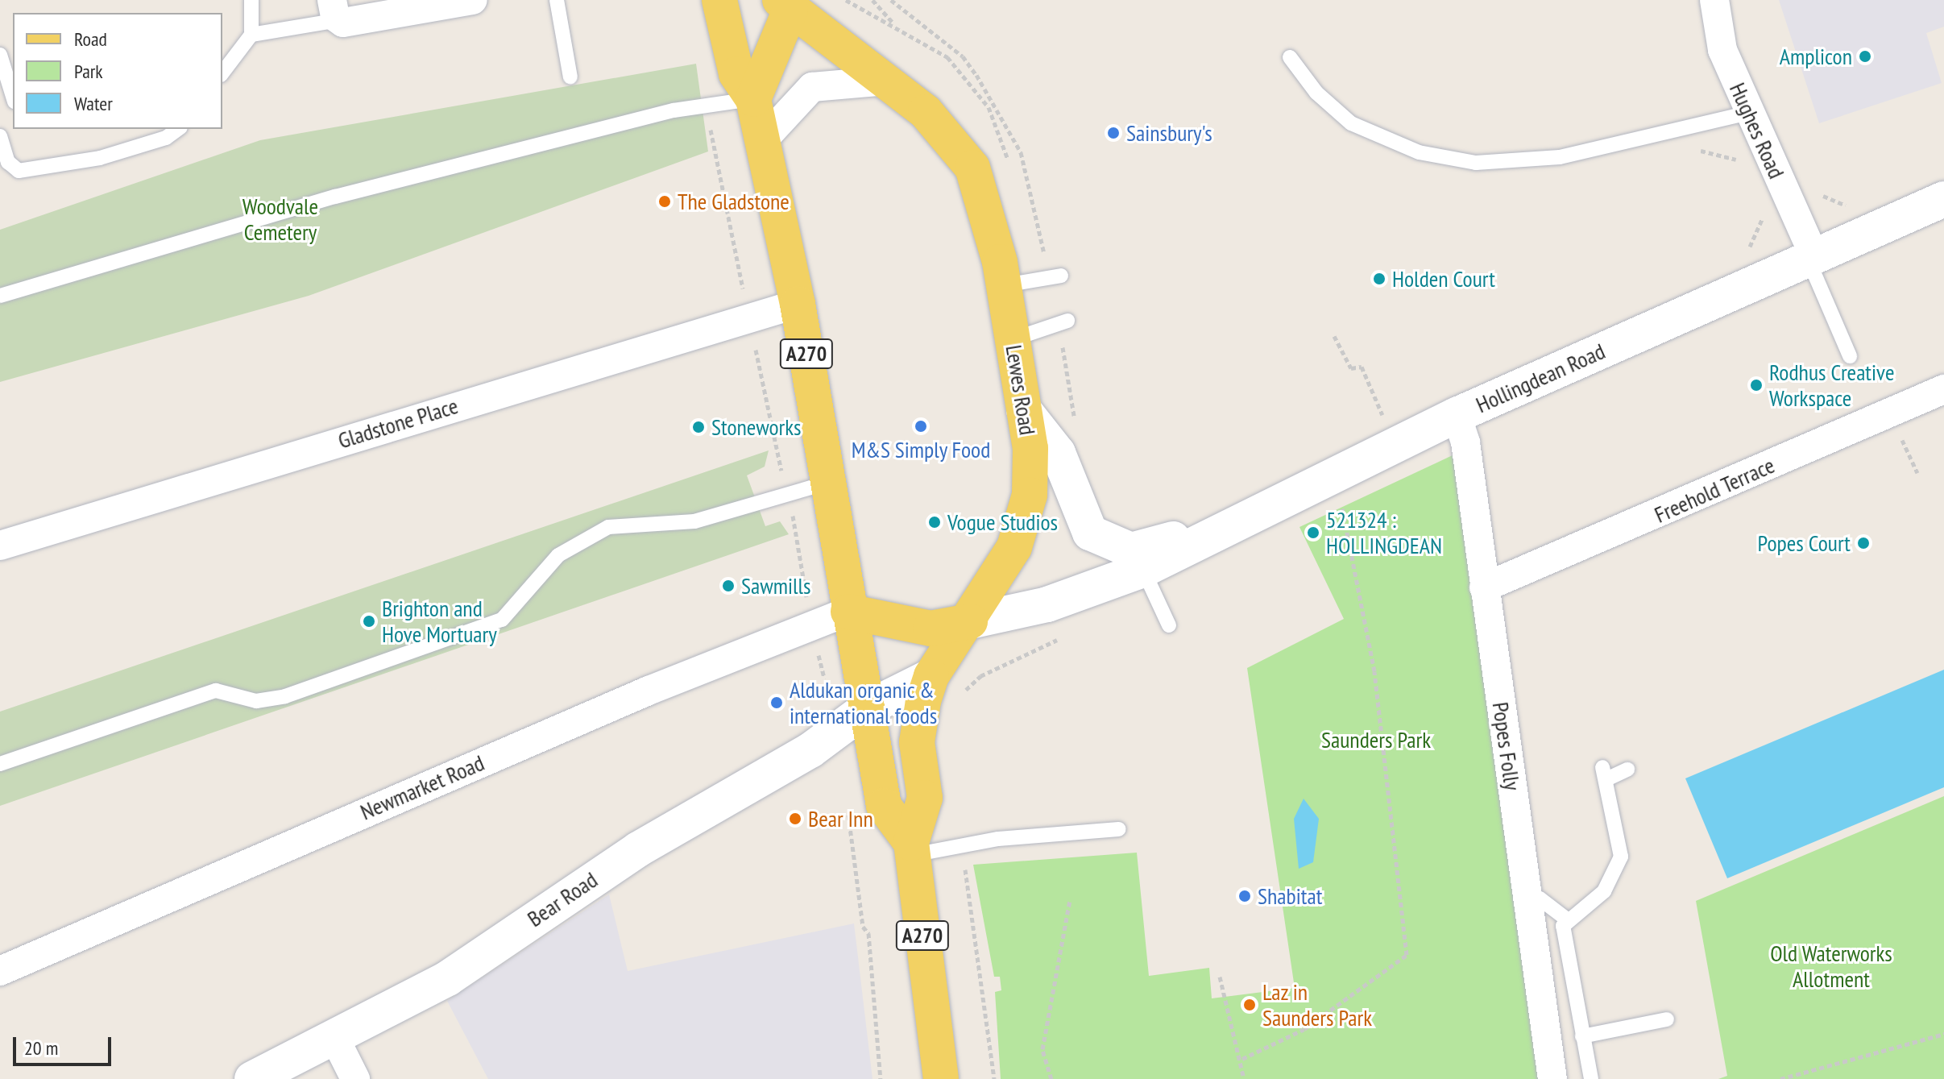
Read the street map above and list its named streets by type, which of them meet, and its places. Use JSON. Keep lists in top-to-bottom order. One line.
{"streets":{"main road":["A270","Lewes Road"],"street":["Hughes Road","Hollingdean Road","Gladstone Place","Freehold Terrace","Popes Folly","Newmarket Road","Bear Road"]},"crossings":[["Hughes Road","Hollingdean Road"],["A270","Lewes Road"],["Hollingdean Road","Lewes Road"],["Hollingdean Road","Popes Folly"],["Lewes Road","Gladstone Place"],["Lewes Road","Newmarket Road"],["Lewes Road","Bear Road"],["Freehold Terrace","Popes Folly"]],"parks":["Woodvale Cemetery","Saunders Park","Old Waterworks Allotment"],"places":["Amplicon","Sainsbury's","The Gladstone","Holden Court","Rodhus Creative Workspace","M&S Simply Food","Stoneworks","Vogue Studios","521324 : HOLLINGDEAN","Popes Court","Sawmills","Brighton and Hove Mortuary","Aldukan organic & international foods","Bear Inn","Shabitat","Laz in Saunders Park"],"legend":["Road","Park","Water"],"scale_bar":"20 m"}
